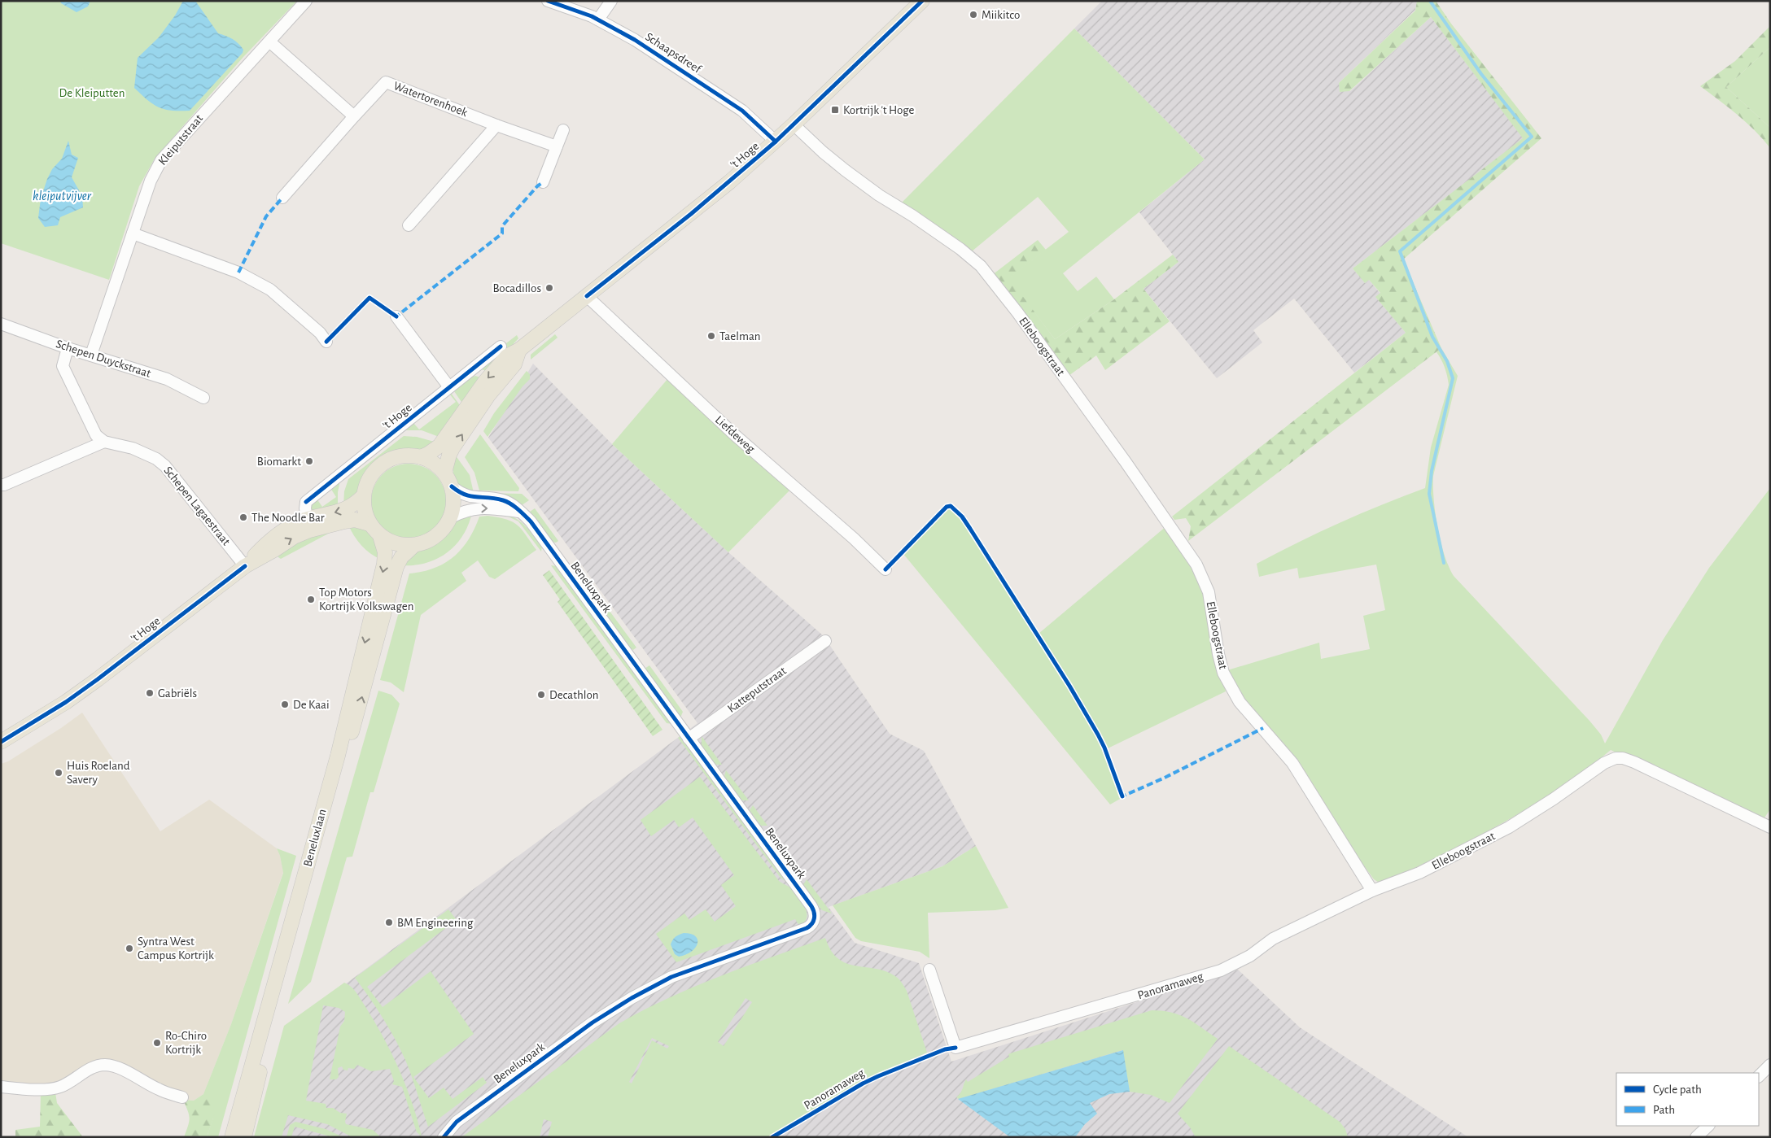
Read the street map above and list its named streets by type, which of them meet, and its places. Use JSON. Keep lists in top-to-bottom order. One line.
{"streets":{"main road":["'t Hoge","Beneluxlaan"],"street":["Schaapsdreef","Watertorenhoek","Kleiputstraat","Elleboogstraat","Schepen Duyckstraat","Liefdeweg","Schepen Lagaestraat","Beneluxpark","Katteputstraat","Panoramaweg"]},"crossings":[["Schaapsdreef","'t Hoge"],["Kleiputstraat","Schepen Duyckstraat"],["'t Hoge","Elleboogstraat"],["'t Hoge","Liefdeweg"],["'t Hoge","Schepen Lagaestraat"],["'t Hoge","Beneluxpark"],["'t Hoge","Beneluxlaan"],["Elleboogstraat","Panoramaweg"],["Beneluxpark","Katteputstraat"],["Beneluxpark","Beneluxlaan"]],"water":["kleiputvijver"],"parks":["De Kleiputten"],"places":{"other":["Miikitco","Bocadillos","Taelman","Biomarkt","The Noodle Bar","Top Motors Kortrijk Volkswagen","Gabriëls","Decathlon","De Kaai","Huis Roeland Savery","BM Engineering","Syntra West Campus Kortrijk","Ro-Chiro Kortrijk"],"transit":["Kortrijk 't Hoge"]},"legend":["Cycle path","Path"]}
